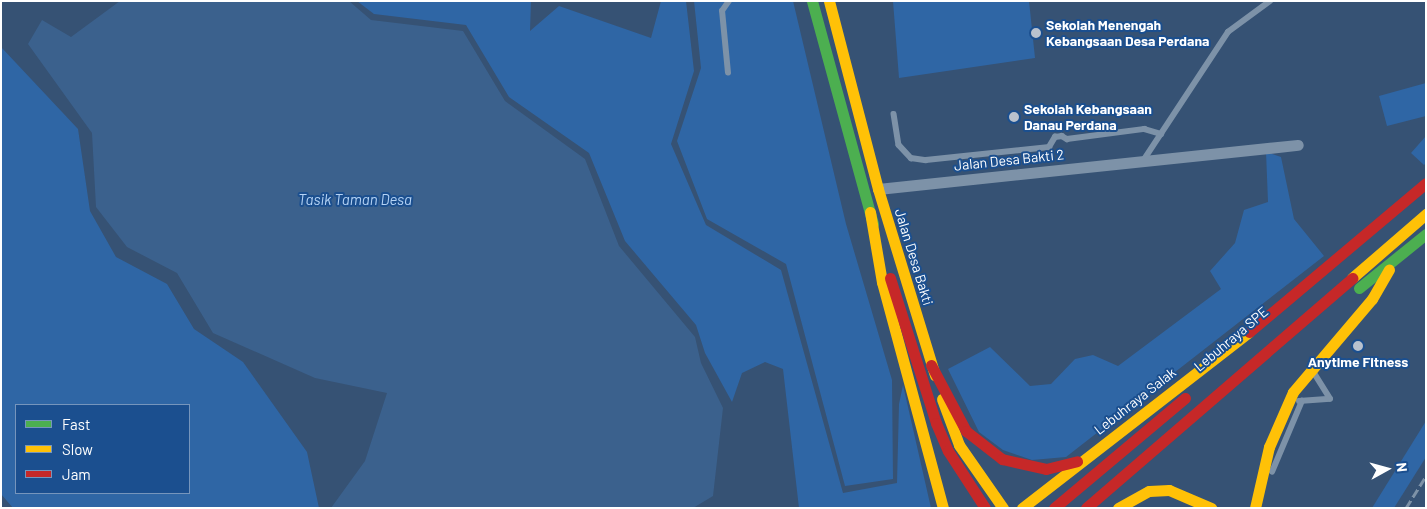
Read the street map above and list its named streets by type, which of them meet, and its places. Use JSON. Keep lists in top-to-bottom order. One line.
{"streets":{"main road":["Jalan Desa Bakti","Lebuhraya SPE","Lebuhraya Salak"],"street":["Jalan Desa Bakti 2"]},"crossings":[["Jalan Desa Bakti 2","Jalan Desa Bakti"]],"water":["Tasik Taman Desa"],"places":["Sekolah Menengah Kebangsaan Desa Perdana","Sekolah Kebangsaan Danau Perdana","Anytime Fitness"],"legend":["Fast","Slow","Jam"],"north":"right"}
